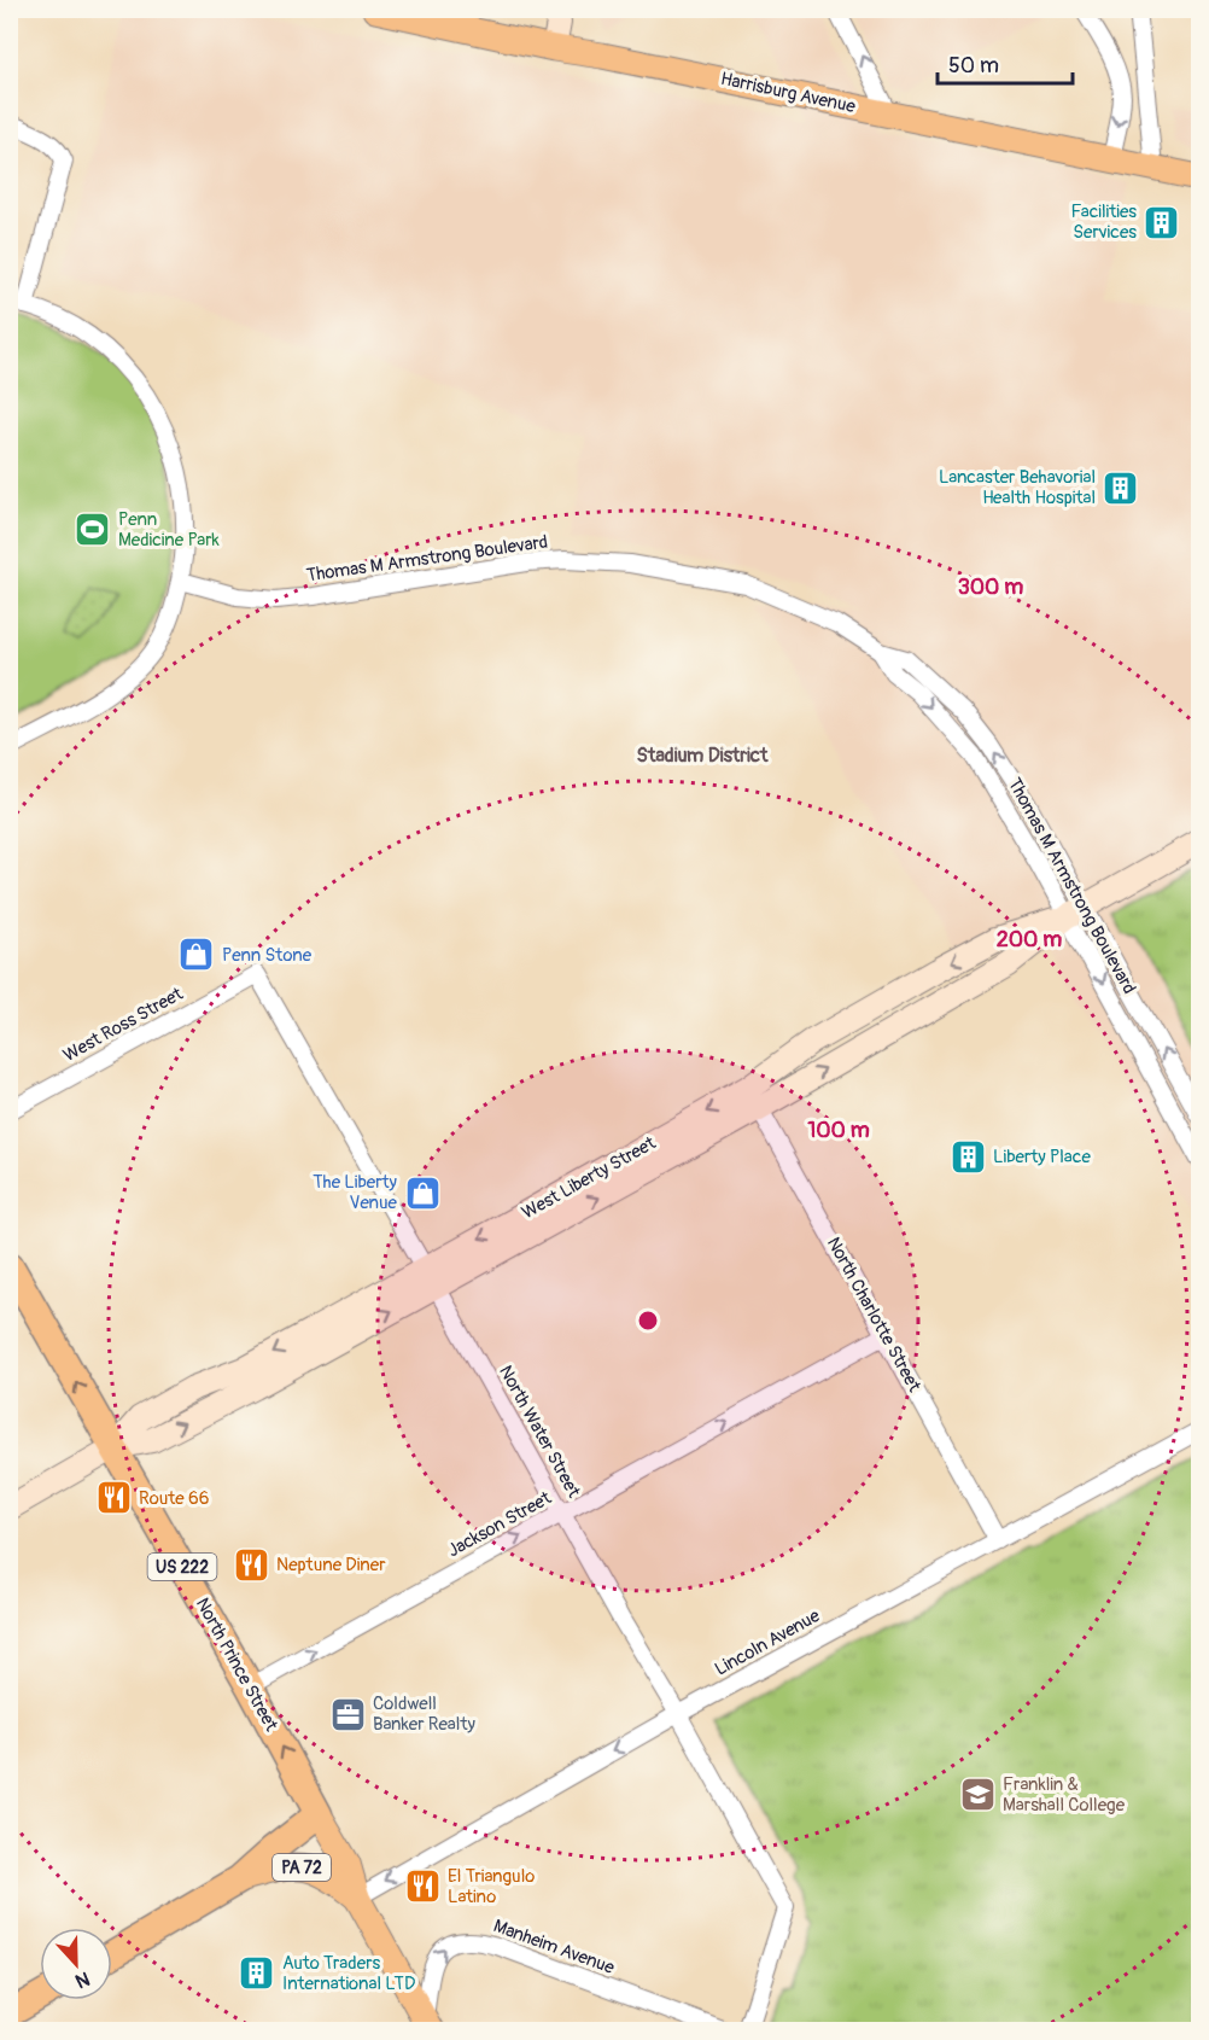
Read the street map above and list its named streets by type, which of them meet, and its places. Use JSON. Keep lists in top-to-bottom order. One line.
{"streets":{"highway":["US 222","North Prince Street"],"main road":["Harrisburg Avenue","West Liberty Street","PA 72"],"street":["Thomas M Armstrong Boulevard","West Ross Street","North Charlotte Street","North Water Street","Jackson Street","Lincoln Avenue","Manheim Avenue"]},"crossings":[["Thomas M Armstrong Boulevard","West Liberty Street"],["West Ross Street","North Water Street"],["West Liberty Street","North Charlotte Street"],["West Liberty Street","North Water Street"],["West Liberty Street","North Prince Street"],["North Charlotte Street","Jackson Street"],["North Charlotte Street","Lincoln Avenue"],["North Water Street","Jackson Street"],["North Water Street","Lincoln Avenue"],["Jackson Street","North Prince Street"],["Lincoln Avenue","North Prince Street"],["Lincoln Avenue","PA 72"],["North Prince Street","PA 72"],["North Prince Street","Manheim Avenue"]],"one_way":["Jackson Street","Lincoln Avenue","North Prince Street"],"districts":["Stadium District"],"places":{"building":["Facilities Services","Lancaster Behavorial Health Hospital","Liberty Place","Auto Traders International LTD"],"sports":["Penn Medicine Park"],"shop":["Penn Stone","The Liberty Venue"],"restaurant":["Route 66","Neptune Diner","El Triangulo Latino"],"office":["Coldwell Banker Realty"],"school or university":["Franklin & Marshall College"]},"scale_bar":"50 m","north":"bottom","rings":["300 m","200 m","100 m"]}
